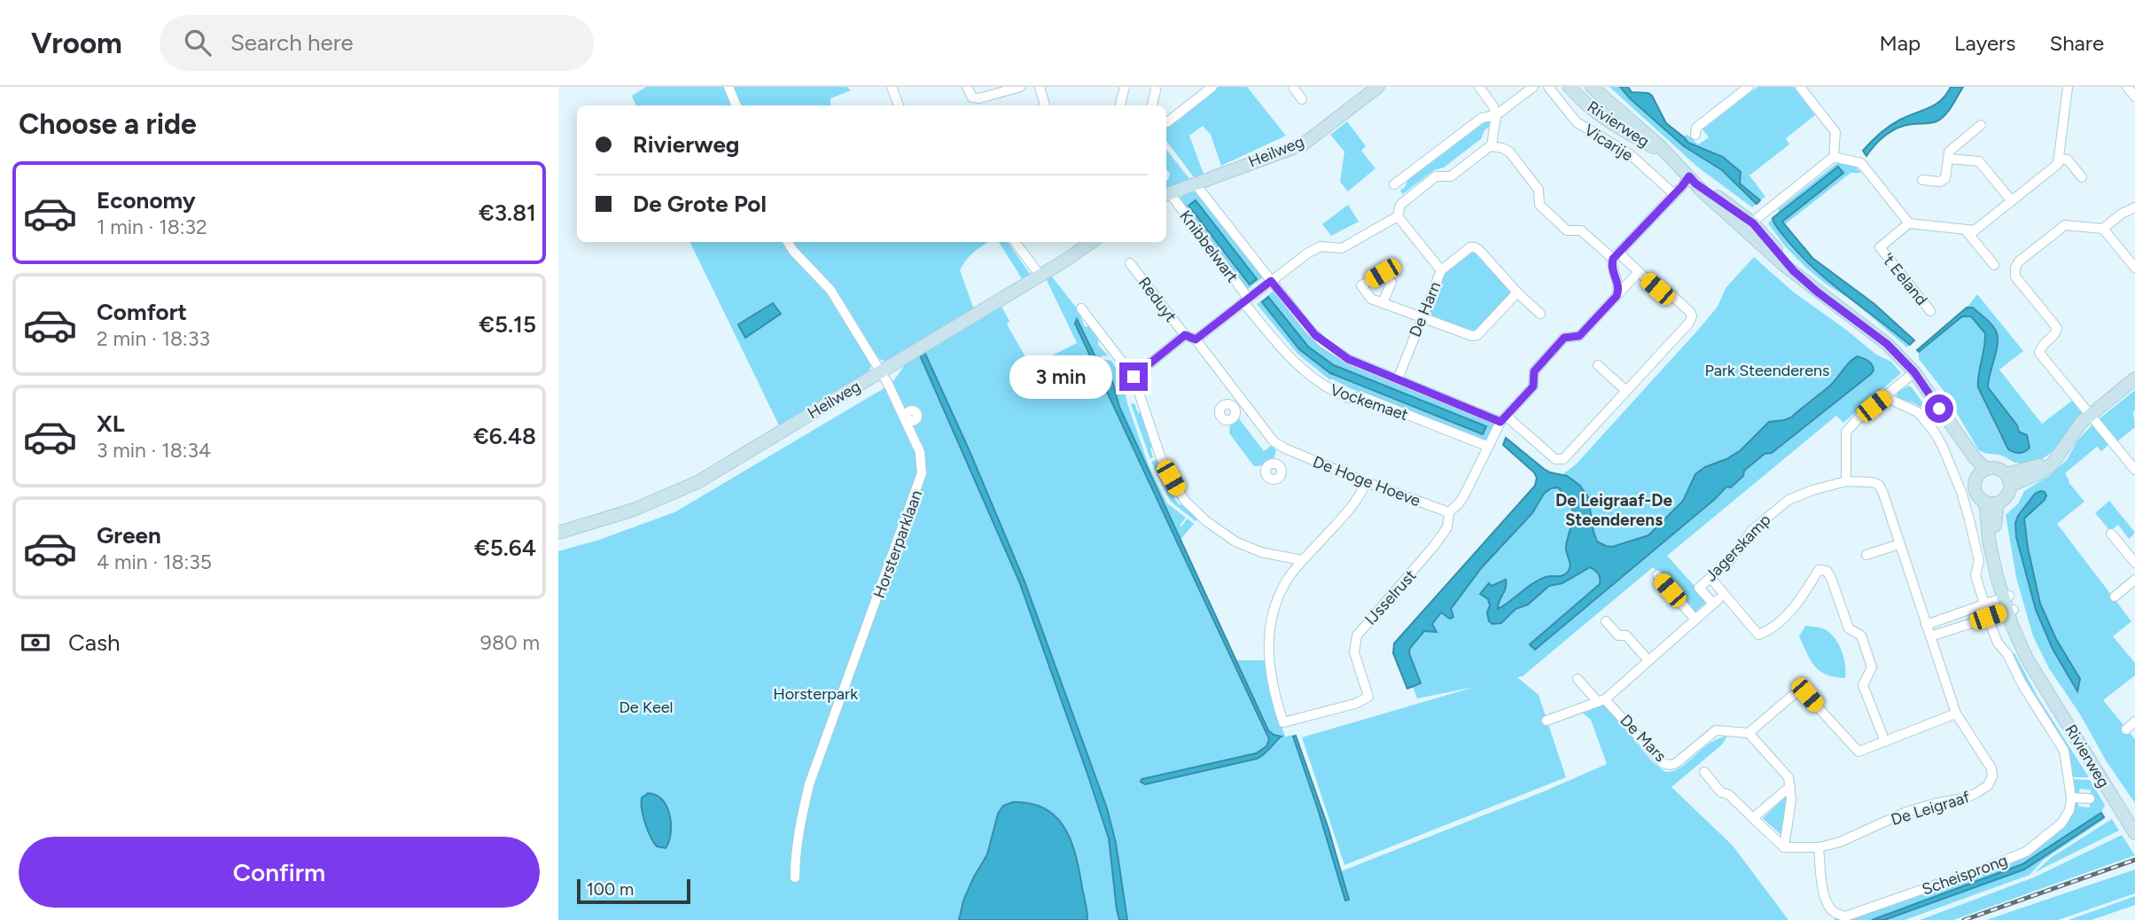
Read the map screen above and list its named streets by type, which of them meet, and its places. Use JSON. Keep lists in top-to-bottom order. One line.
{"streets":{"street":["Rivierweg","Vicarije","Heilweg","Knibbelwart","'t Eeland","Reduyt","De Harn","Vockemaet","De Hoge Hoeve","Horsterparklaan","Jagerskamp","IJsselrust","De Mars","De Leigraaf","Scheisprong"]},"crossings":[["Heilweg","Knibbelwart"],["Heilweg","Horsterparklaan"],["Knibbelwart","Vockemaet"],["De Hoge Hoeve","IJsselrust"],["Jagerskamp","De Leigraaf"],["De Leigraaf","Scheisprong"]],"districts":["De Leigraaf-De Steenderens"],"parks":["Park Steenderens","Horsterpark","De Keel"],"scale_bar":"100 m","page":{"header":"Vroom","search":"Search here","nav":["Map","Layers","Share"],"heading":"Choose a ride","banner":["Rivierweg","De Grote Pol"],"list":[{"name":"Economy","note":"1 min · 18:32","value":"€3.81"},{"name":"Comfort","note":"2 min · 18:33","value":"€5.15"},{"name":"XL","note":"3 min · 18:34","value":"€6.48"},{"name":"Green","note":"4 min · 18:35","value":"€5.64"}],"bubble":"3 min","pay":["Cash","980 m"],"buttons":"Confirm","scale":"100 m"}}
